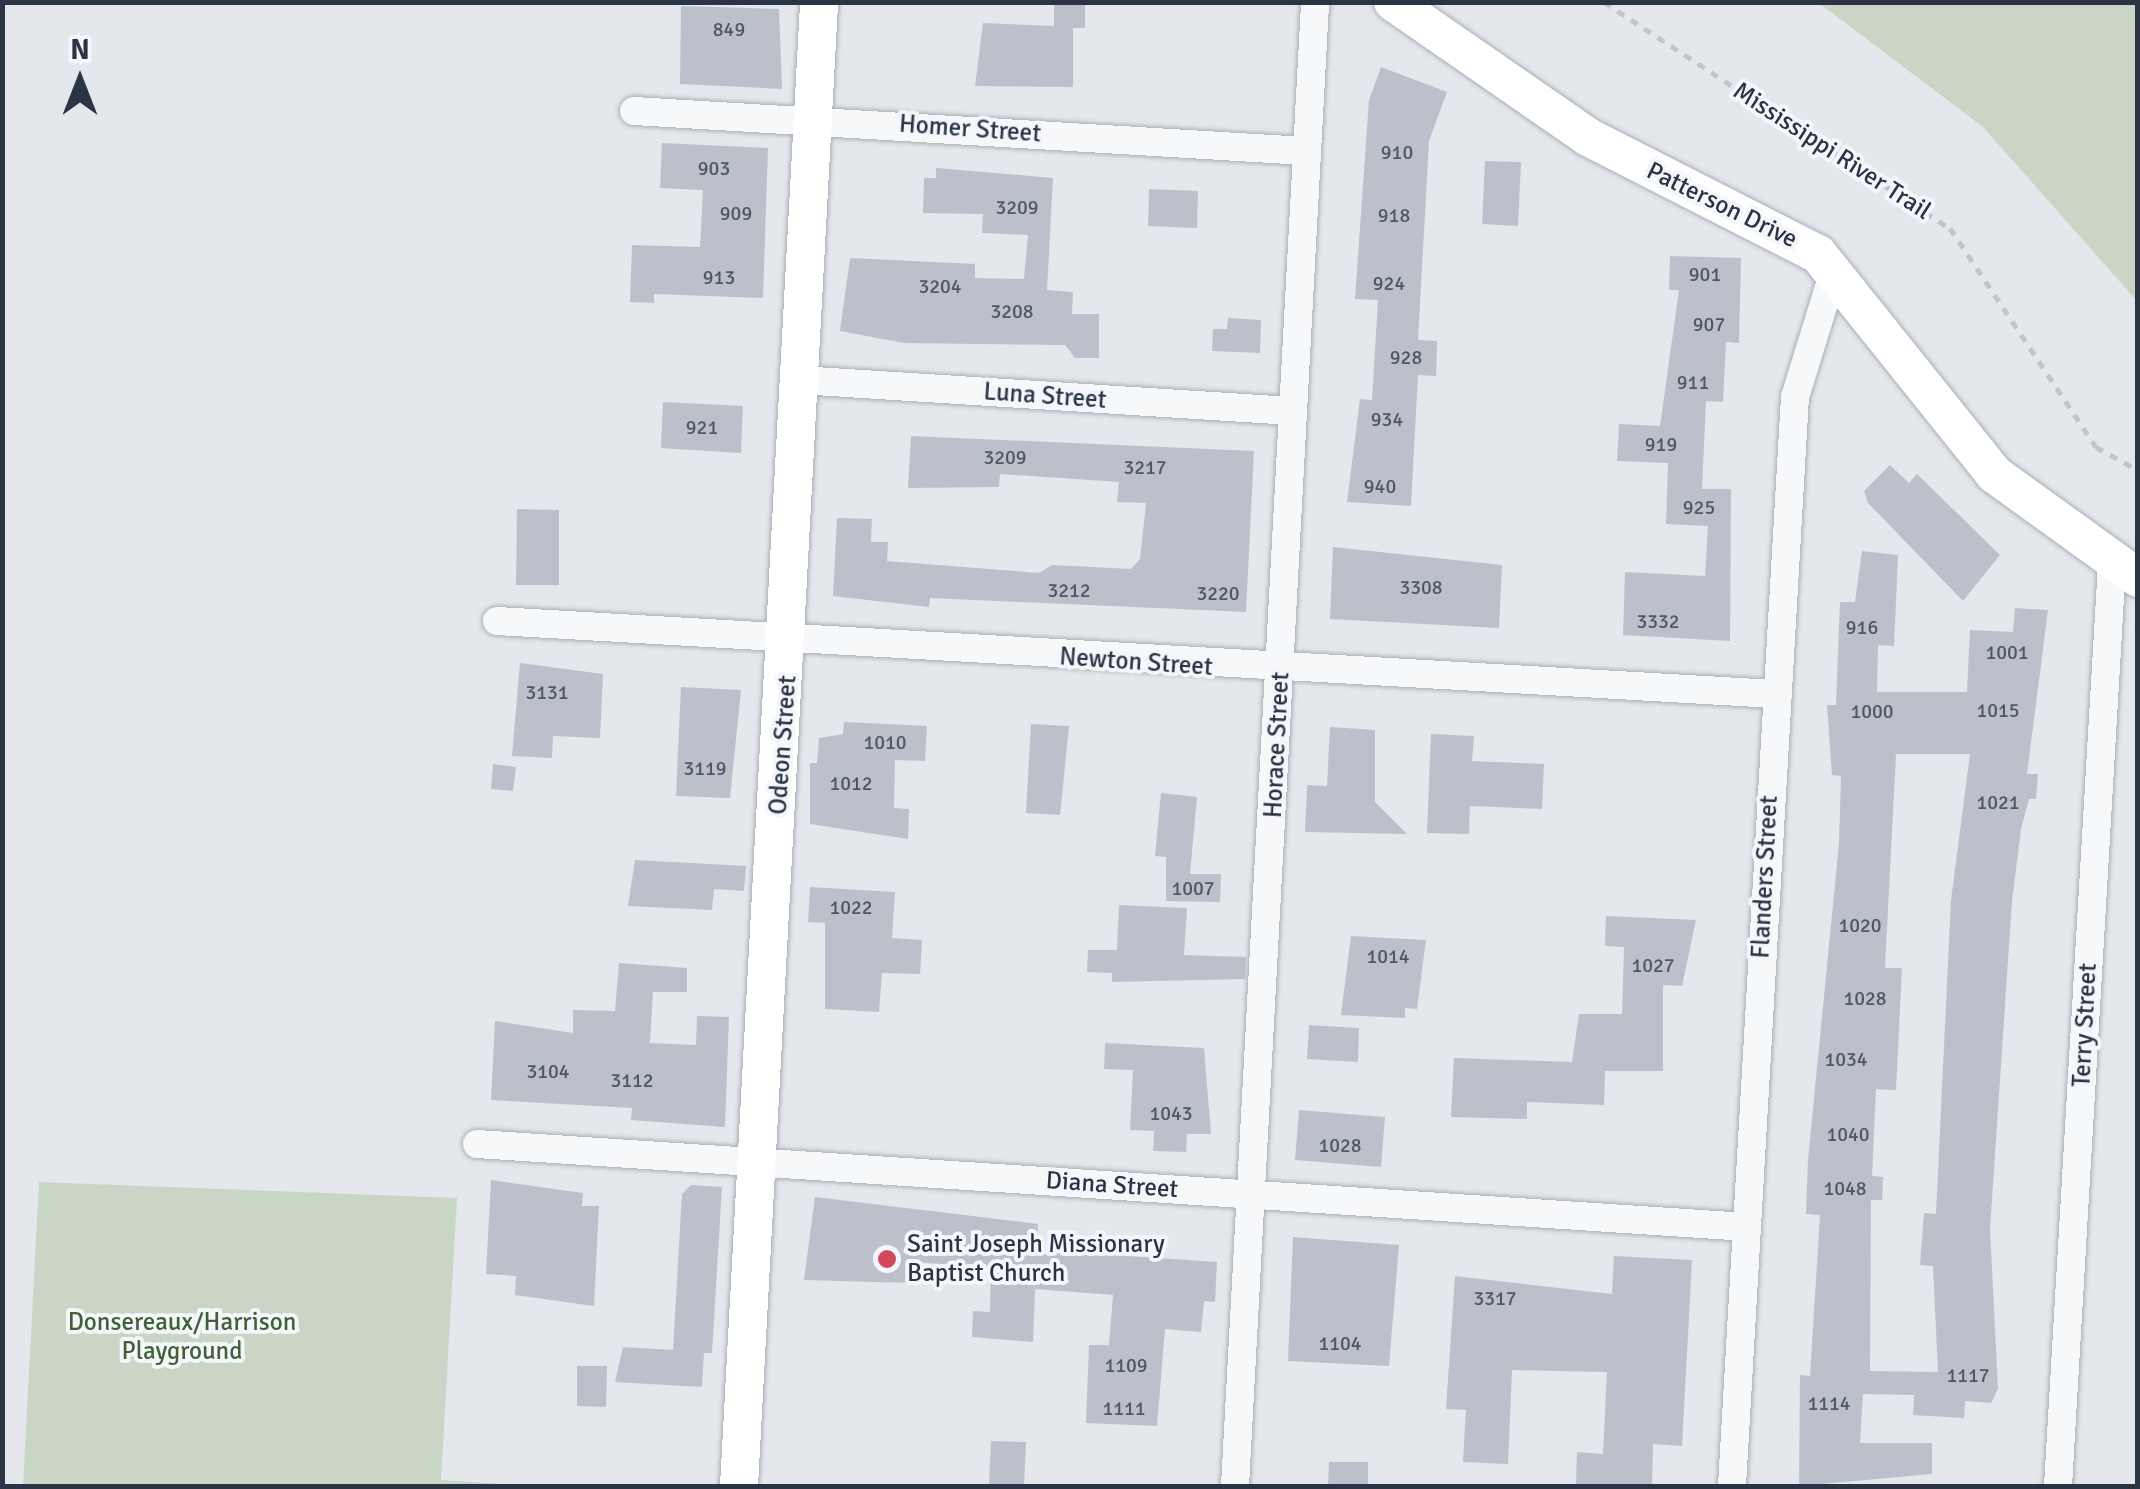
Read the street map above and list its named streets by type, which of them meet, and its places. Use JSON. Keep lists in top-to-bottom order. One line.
{"streets":{"street":["Homer Street","Patterson Drive","Luna Street","Newton Street","Odeon Street","Horace Street","Flanders Street","Terry Street","Diana Street"],"path":["Mississippi River Trail"]},"crossings":[["Homer Street","Odeon Street"],["Homer Street","Horace Street"],["Patterson Drive","Flanders Street"],["Patterson Drive","Terry Street"],["Luna Street","Odeon Street"],["Luna Street","Horace Street"],["Newton Street","Odeon Street"],["Newton Street","Horace Street"],["Newton Street","Flanders Street"],["Odeon Street","Diana Street"],["Horace Street","Diana Street"],["Flanders Street","Diana Street"]],"parks":["Donsereaux/Harrison Playground"],"places":["Saint Joseph Missionary Baptist Church"],"house_numbers":["849","910","903","3209","909","918","901","913","924","3204","3208","907","928","911","934","921","919","3209","3217","940","925","3308","3212","3220","3332","916","1001","3131","1015","1000","1010","3119","1012","1021","1007","1022","1020","1014","1027","1028","1034","3104","3112","1043","1040","1028","1048","3317","1104","1109","1117","1114","1111"],"north":"top"}
